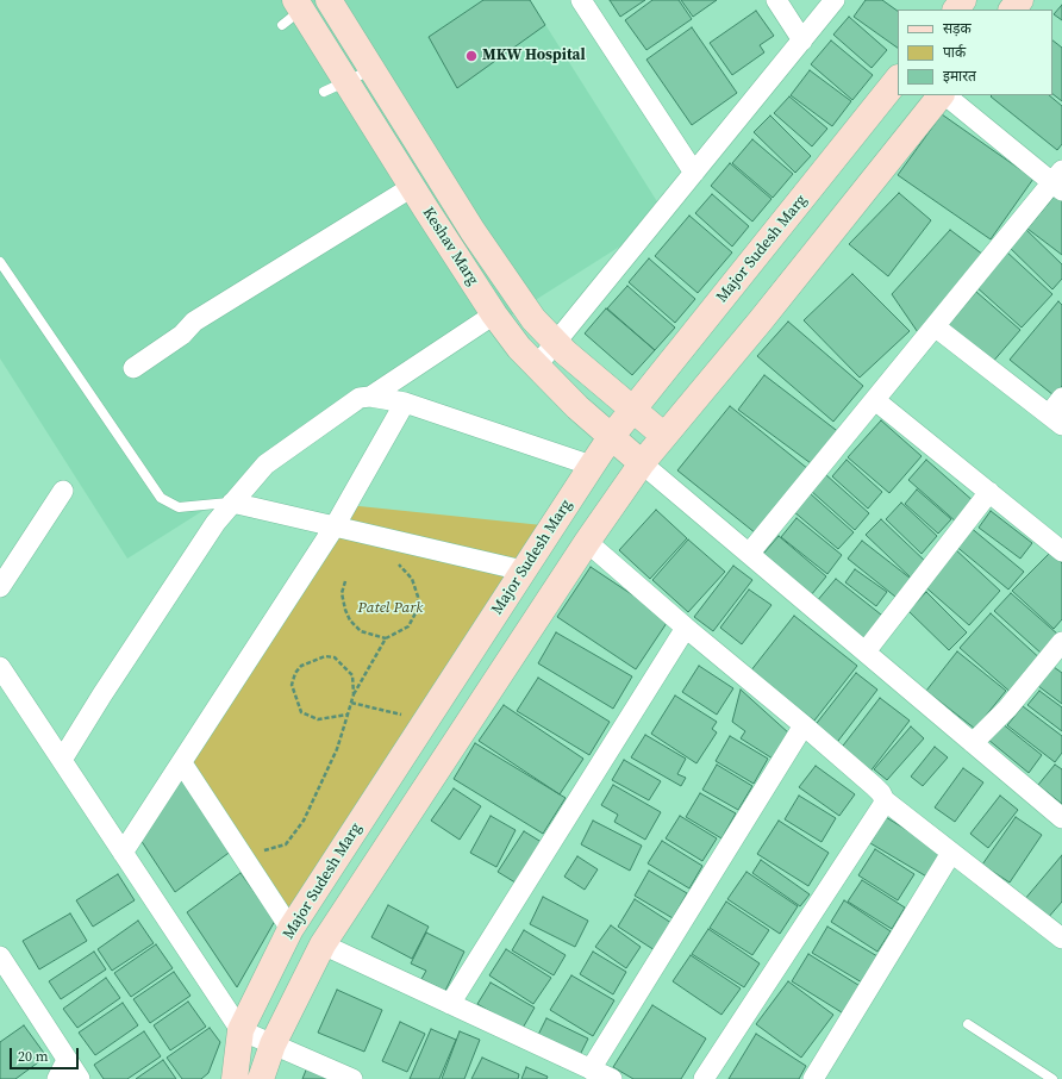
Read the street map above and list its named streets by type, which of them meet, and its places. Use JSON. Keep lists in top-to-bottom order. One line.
{"streets":{"street":["Keshav Marg","Major Sudesh Marg"]},"crossings":[["Keshav Marg","Major Sudesh Marg"]],"parks":["Patel Park"],"places":["MKW Hospital"],"legend":["सड़क","पार्क","इमारत"],"scale_bar":"20 m"}
